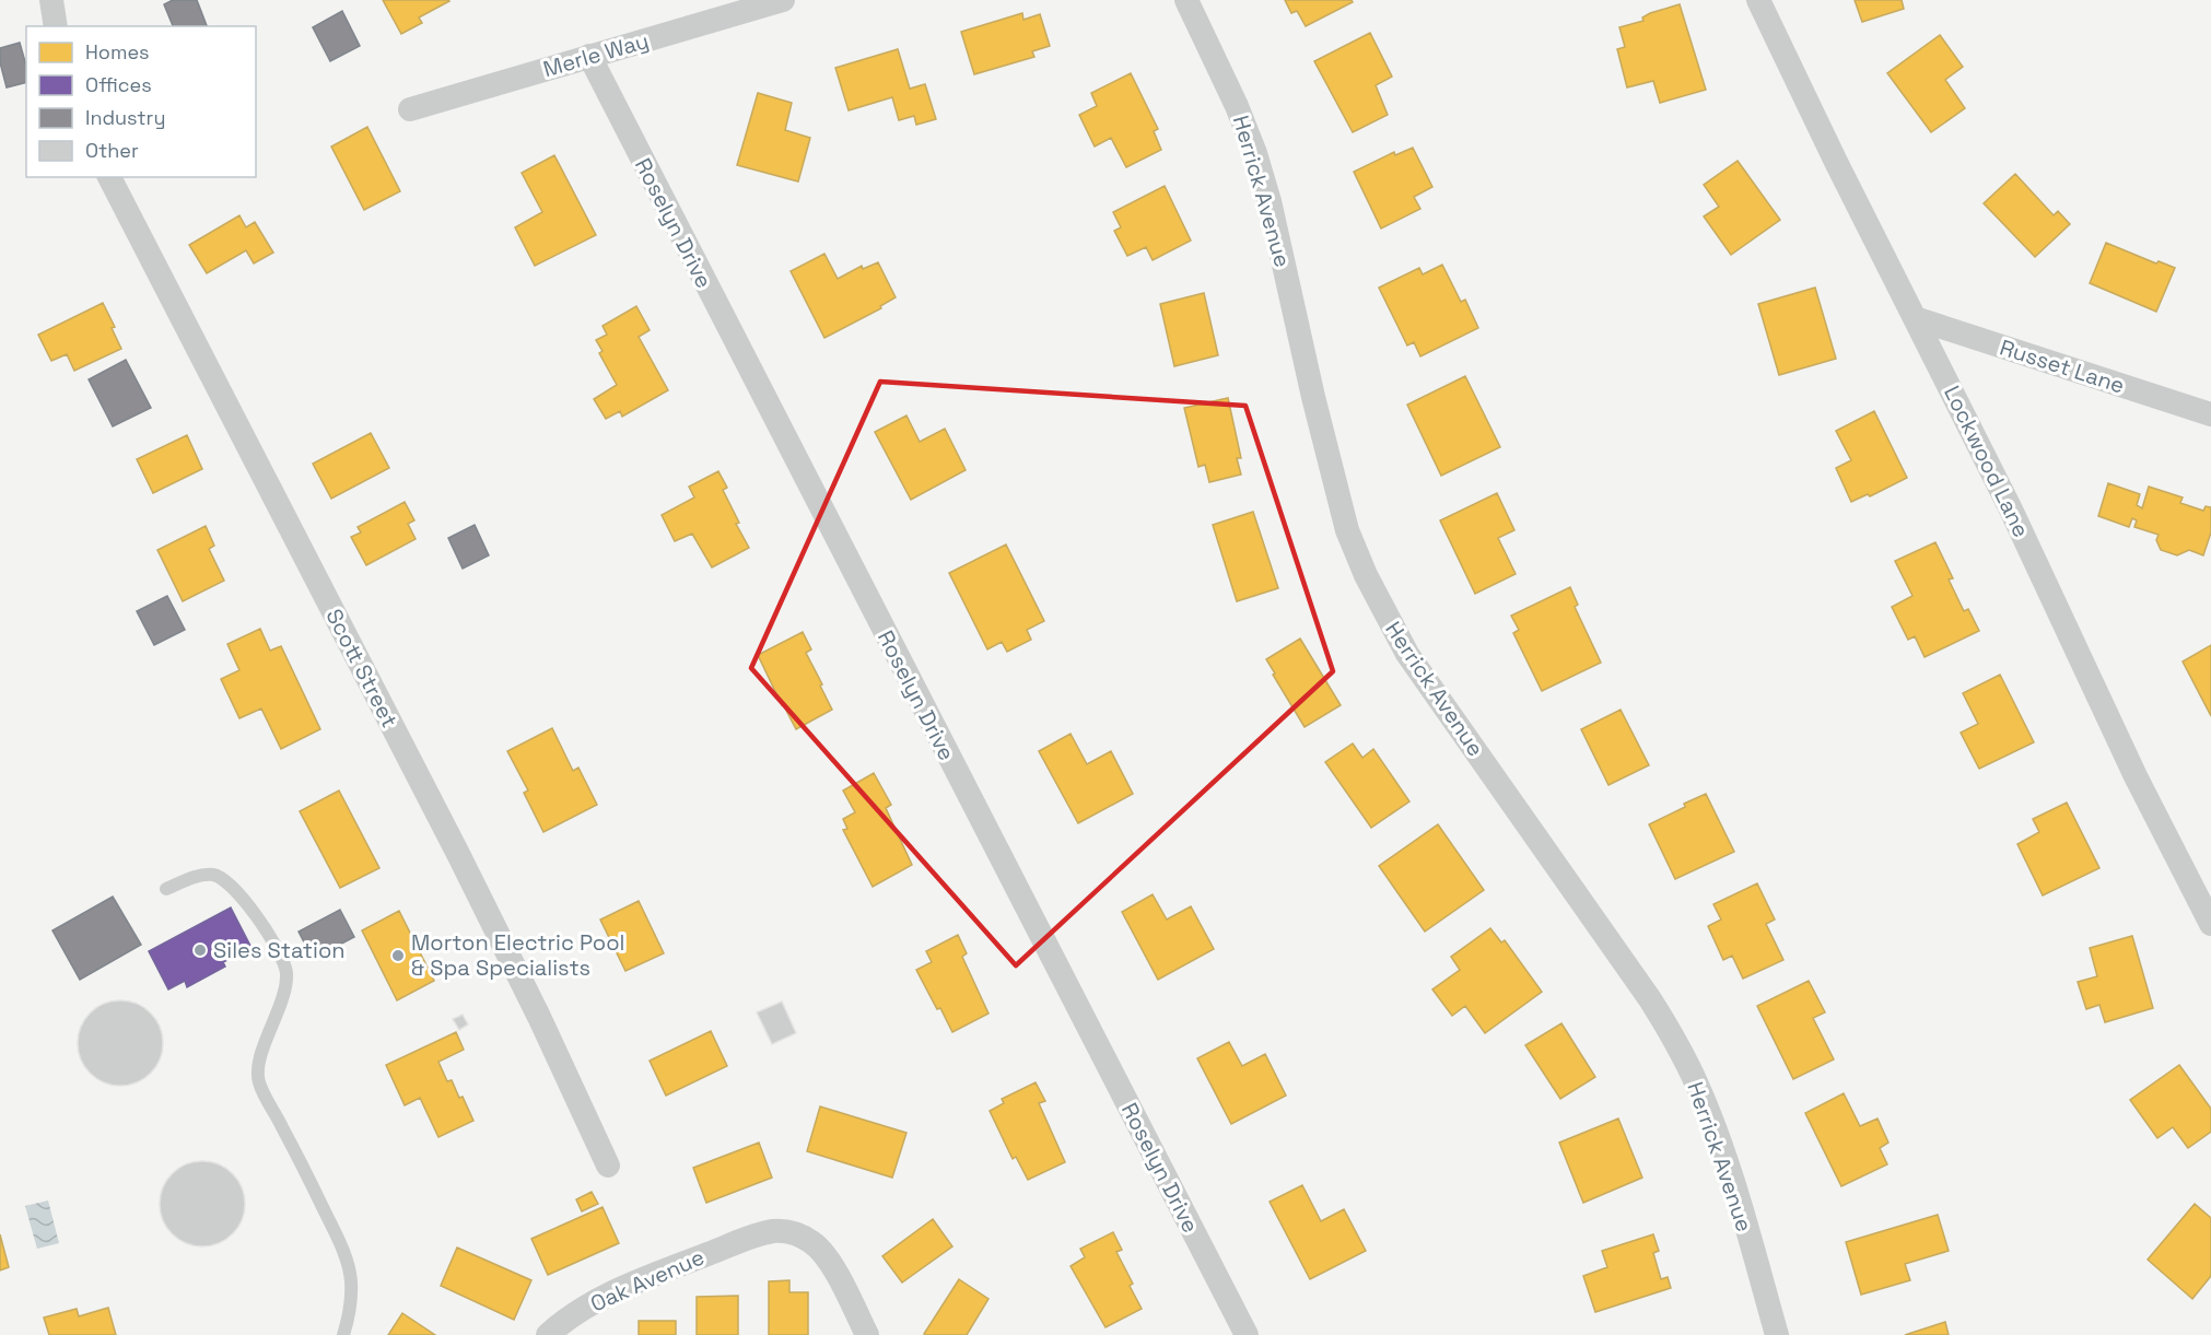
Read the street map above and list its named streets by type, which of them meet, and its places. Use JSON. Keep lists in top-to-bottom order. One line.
{"streets":{"street":["Merle Way","Herrick Avenue","Roselyn Drive","Russet Lane","Lockwood Lane","Scott Street","Oak Avenue"]},"crossings":[["Merle Way","Roselyn Drive"],["Russet Lane","Lockwood Lane"]],"places":["Siles Station","Morton Electric Pool & Spa Specialists"],"legend":["Homes","Offices","Industry","Other"]}
